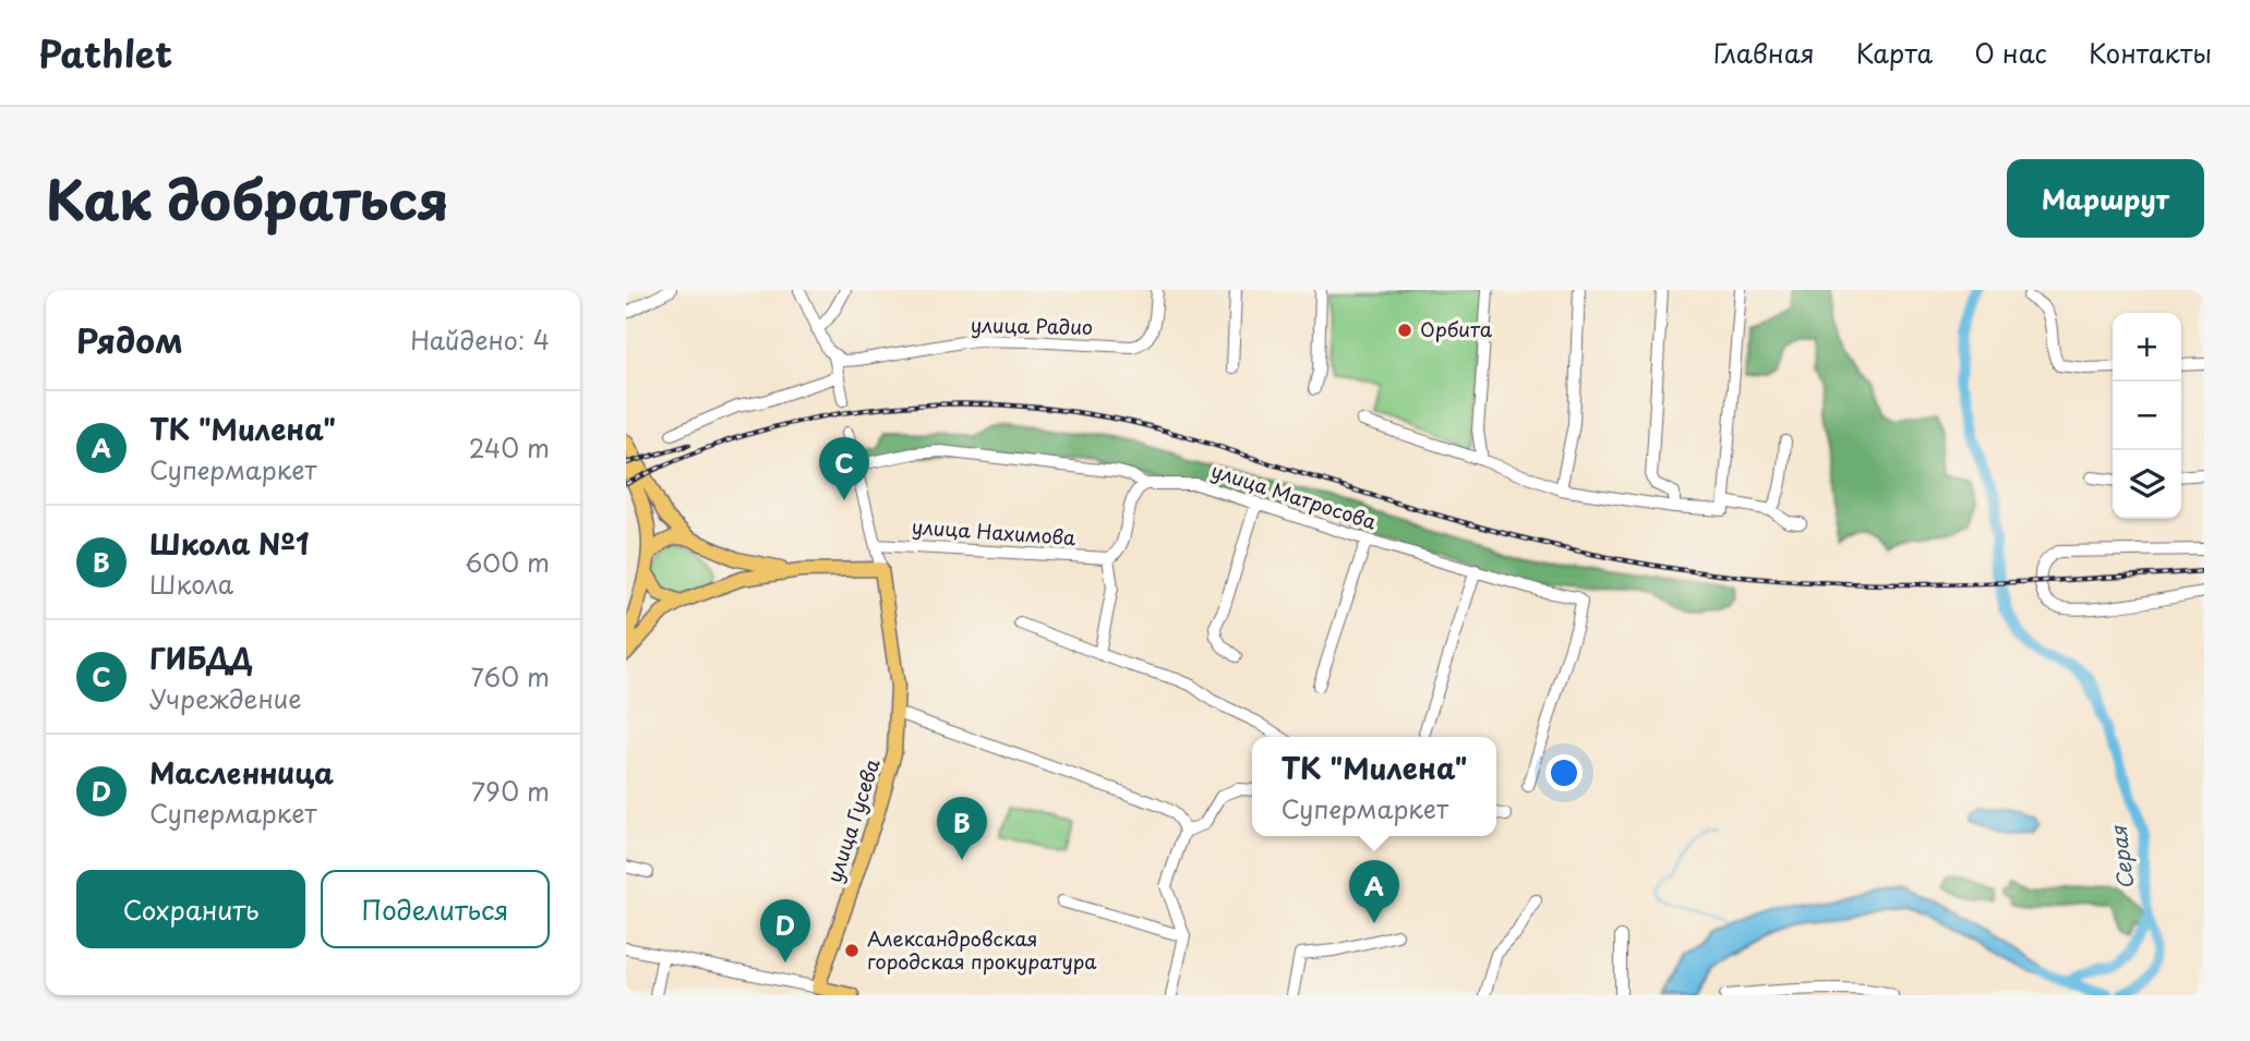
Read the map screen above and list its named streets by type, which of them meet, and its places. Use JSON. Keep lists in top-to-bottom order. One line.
{"streets":{"main road":["улица Гусева"],"street":["улица Радио","улица Матросова","улица Нахимова"]},"water":["Серая"],"places":["Орбита","Александровская городская прокуратура"],"page":{"header":"Pathlet","nav":["Главная","Карта","О нас","Контакты"],"title":"Как добраться","buttons":["Маршрут",["Сохранить","Поделиться"]],"heading":["Рядом","Найдено: 4"],"map_buttons":["+","−"],"list":[{"mark":"A","name":"ТК \"Милена\"","note":"Супермаркет","value":"240 m"},{"mark":"B","name":"Школа №1","note":"Школа","value":"600 m"},{"mark":"C","name":"ГИБДД","note":"Учреждение","value":"760 m"},{"mark":"D","name":"Масленница","note":"Супермаркет","value":"790 m"}],"pins":["C","B","A","D"],"popup":["ТК \"Милена\"","Супермаркет"]}}
